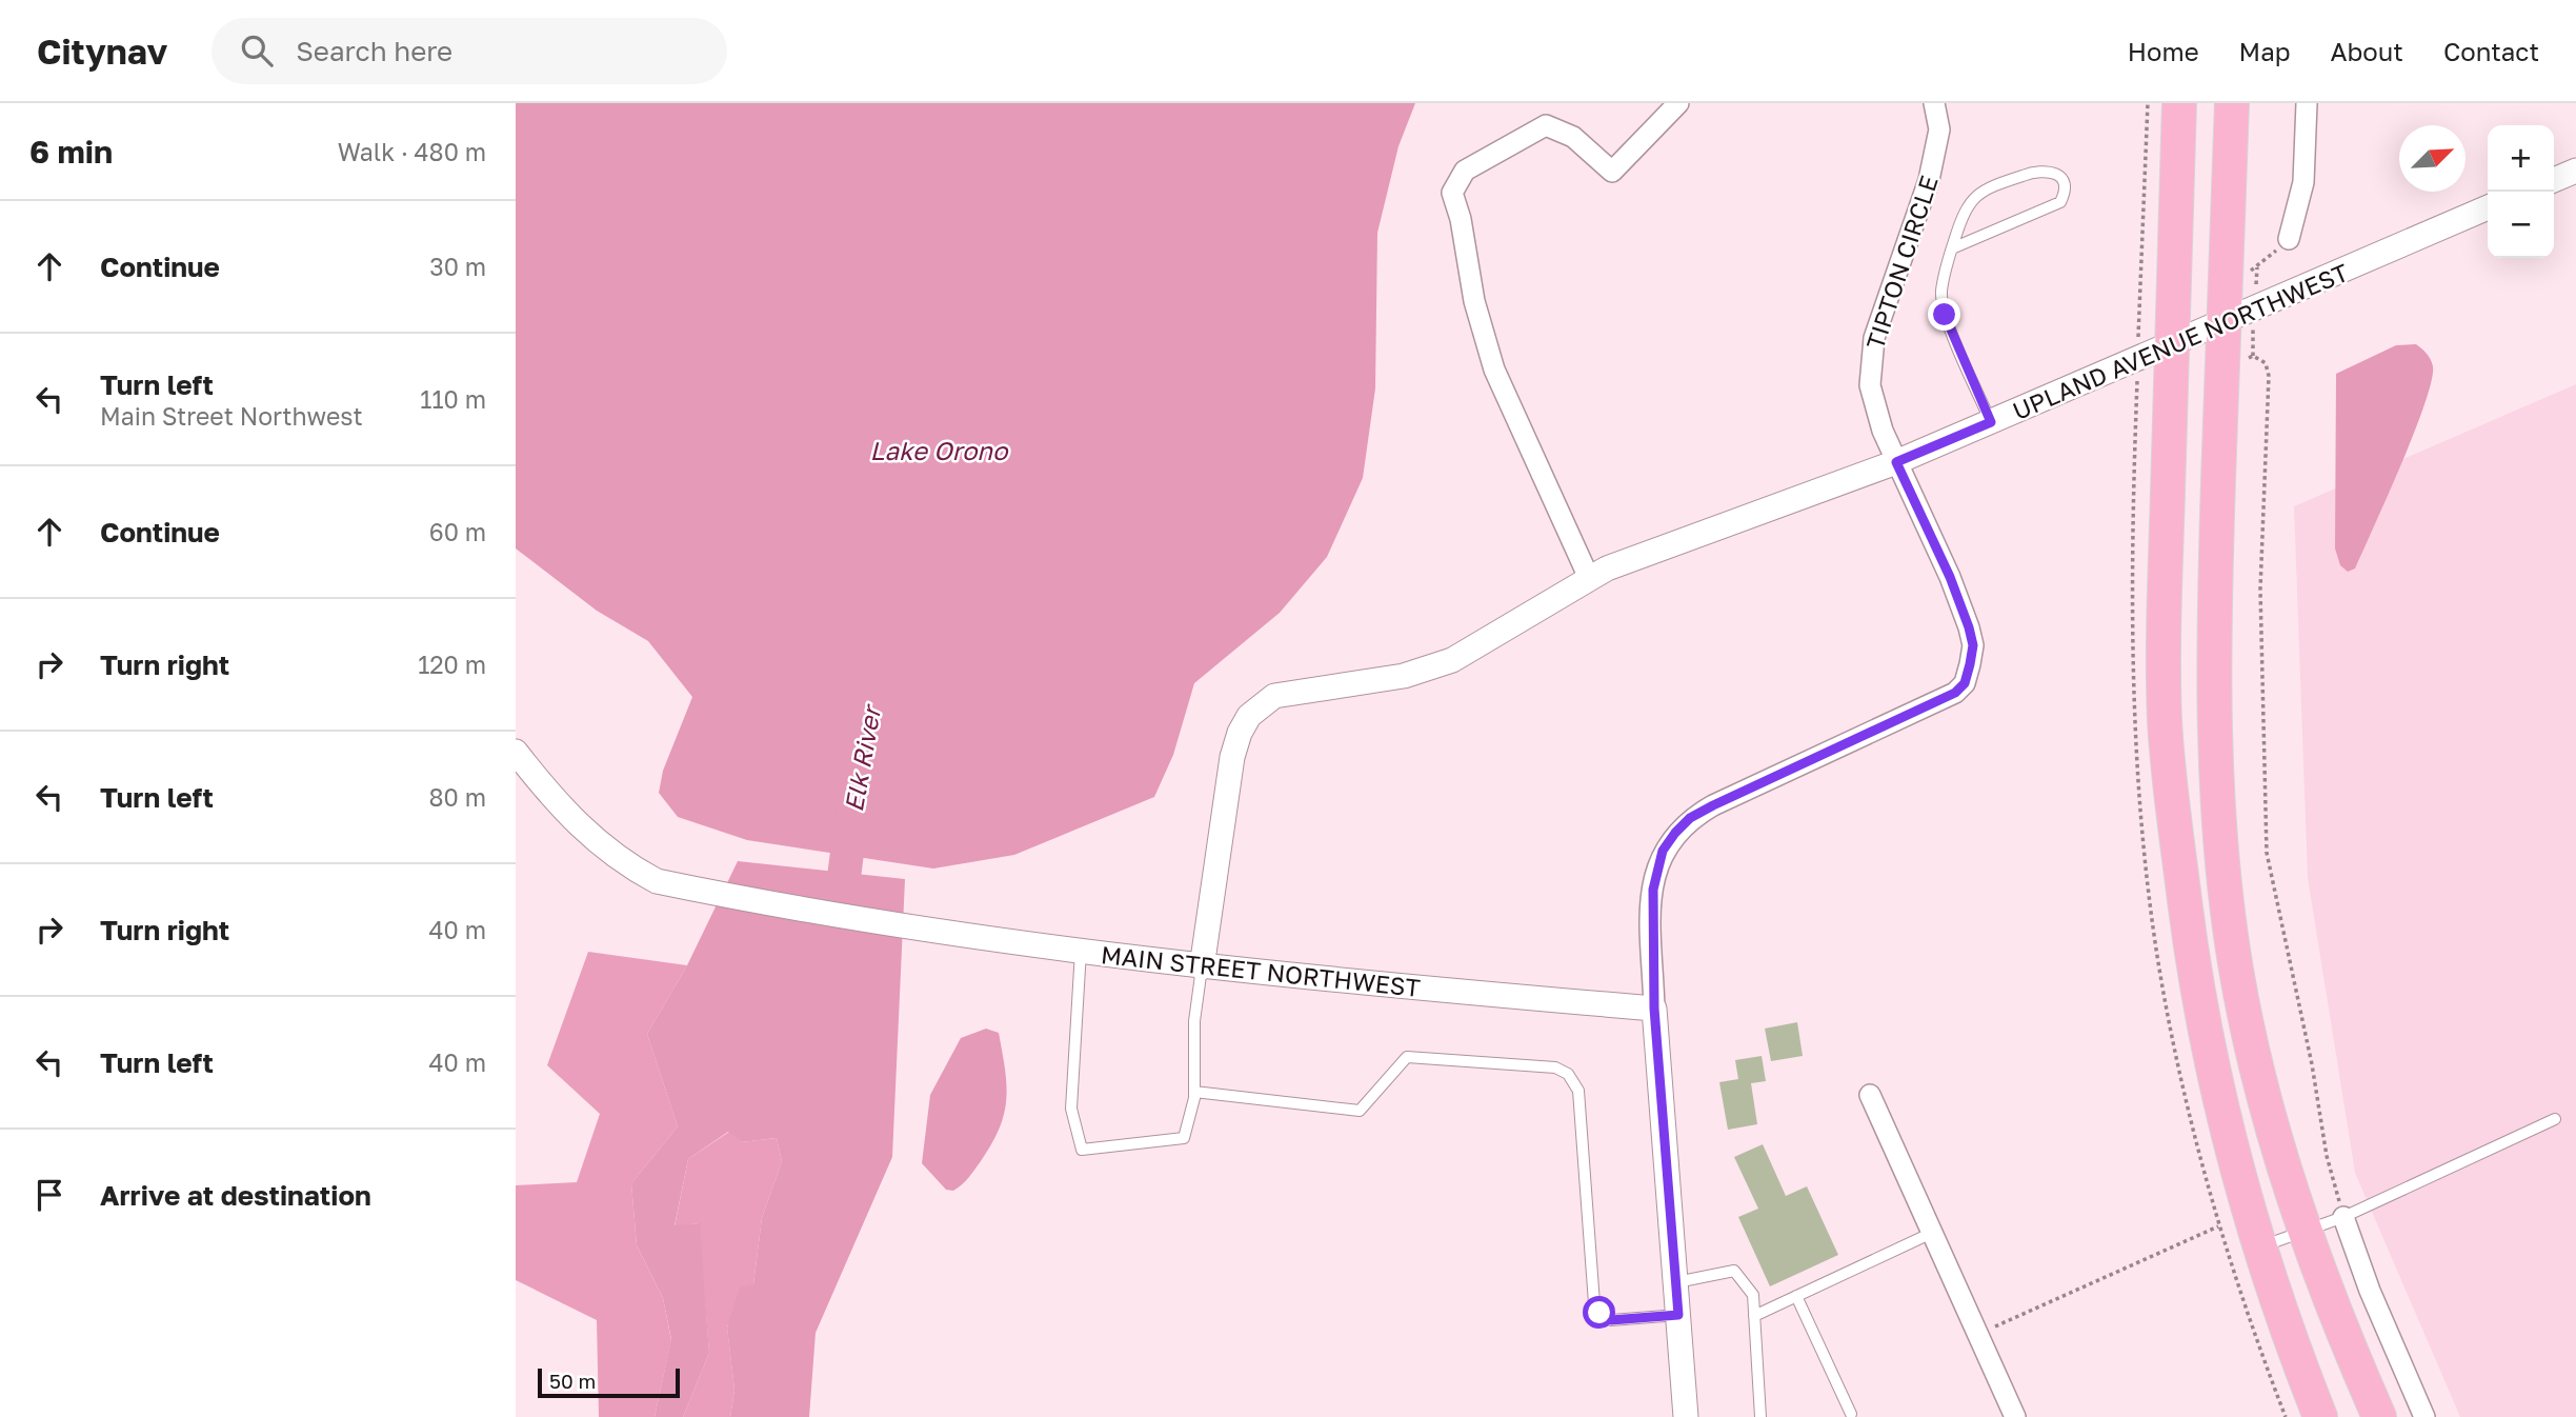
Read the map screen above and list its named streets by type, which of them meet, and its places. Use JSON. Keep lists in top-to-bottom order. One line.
{"streets":{"street":["TIPTON CIRCLE","UPLAND AVENUE NORTHWEST","MAIN STREET NORTHWEST"]},"crossings":[["TIPTON CIRCLE","UPLAND AVENUE NORTHWEST"],["TIPTON CIRCLE","MAIN STREET NORTHWEST"],["UPLAND AVENUE NORTHWEST","MAIN STREET NORTHWEST"]],"water":["Lake Orono","Elk River"],"scale_bar":"50 m","north":"top right","page":{"header":"Citynav","search":"Search here","nav":["Home","Map","About","Contact"],"heading":["6 min","Walk · 480 m"],"map_buttons":["+","−"],"list":[["Continue","30 m"],["Turn left","Main Street Northwest","110 m"],["Continue","60 m"],["Turn right","120 m"],["Turn left","80 m"],["Turn right","40 m"],["Turn left","40 m"],"Arrive at destination"],"scale":"50 m"}}
